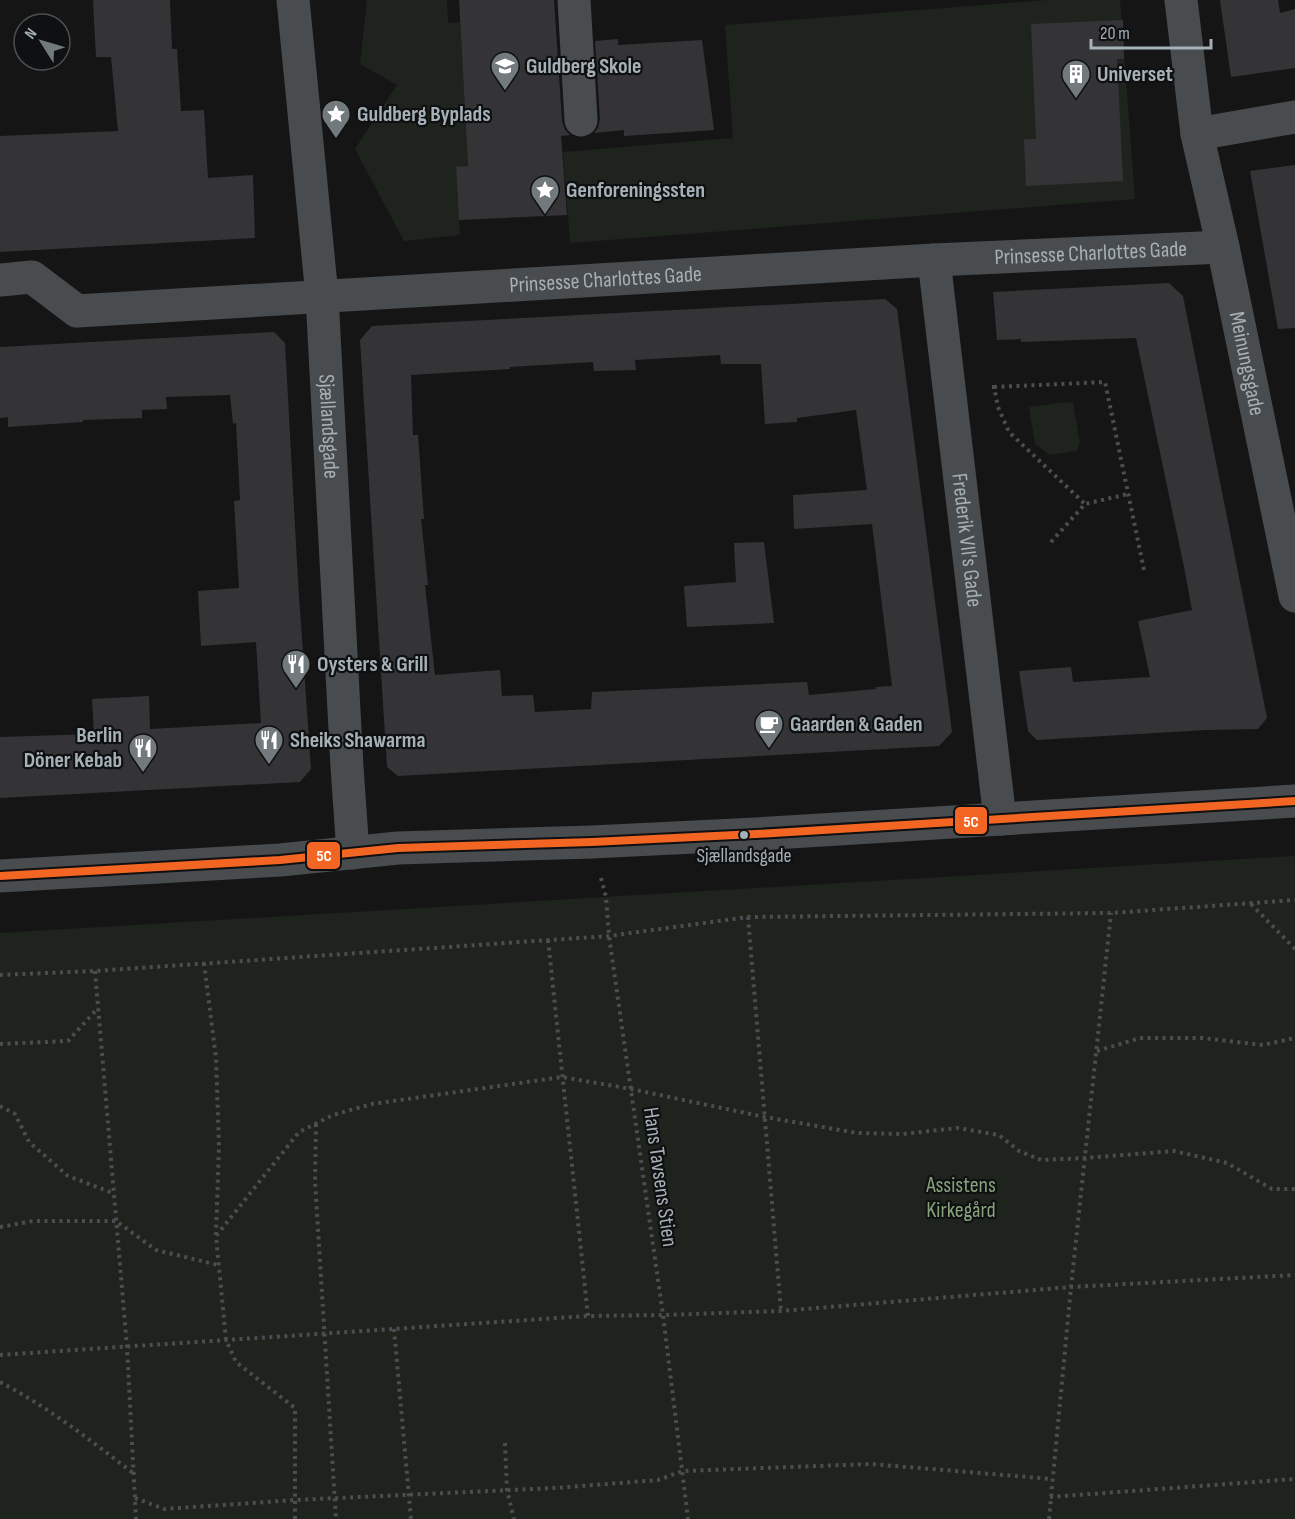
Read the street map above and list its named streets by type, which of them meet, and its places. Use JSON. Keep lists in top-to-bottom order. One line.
{"streets":{"street":["Prinsesse Charlottes Gade","Meinungsgade","Sjællandsgade","Frederik VII's Gade"],"path":["Hans Tavsens Stien"]},"crossings":[["Prinsesse Charlottes Gade","Meinungsgade"],["Prinsesse Charlottes Gade","Sjællandsgade"],["Prinsesse Charlottes Gade","Frederik VII's Gade"]],"parks":["Assistens Kirkegård"],"places":{"school or university":["Guldberg Skole"],"building":["Universet"],"place":["Guldberg Byplads","Genforeningssten"],"restaurant":["Oysters & Grill","Sheiks Shawarma","Berlin Döner Kebab"],"cafe":["Gaarden & Gaden"],"other":["Sjællandsgade"]},"lines":["transit line 5C"],"scale_bar":"20 m","north":"top left"}
